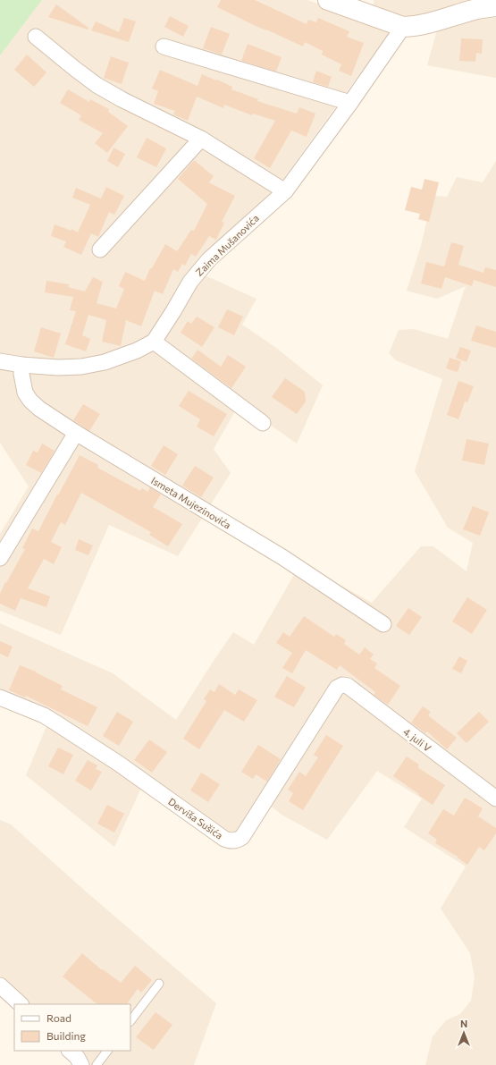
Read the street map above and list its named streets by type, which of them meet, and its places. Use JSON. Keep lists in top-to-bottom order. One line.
{"streets":{"street":["Zaima Mušanovića","Ismeta Mujezinovića","4. juli V","Derviša Sušića"]},"crossings":[["Zaima Mušanovića","Ismeta Mujezinovića"],["4. juli V","Derviša Sušića"]],"legend":["Road","Building"],"north":"top"}
